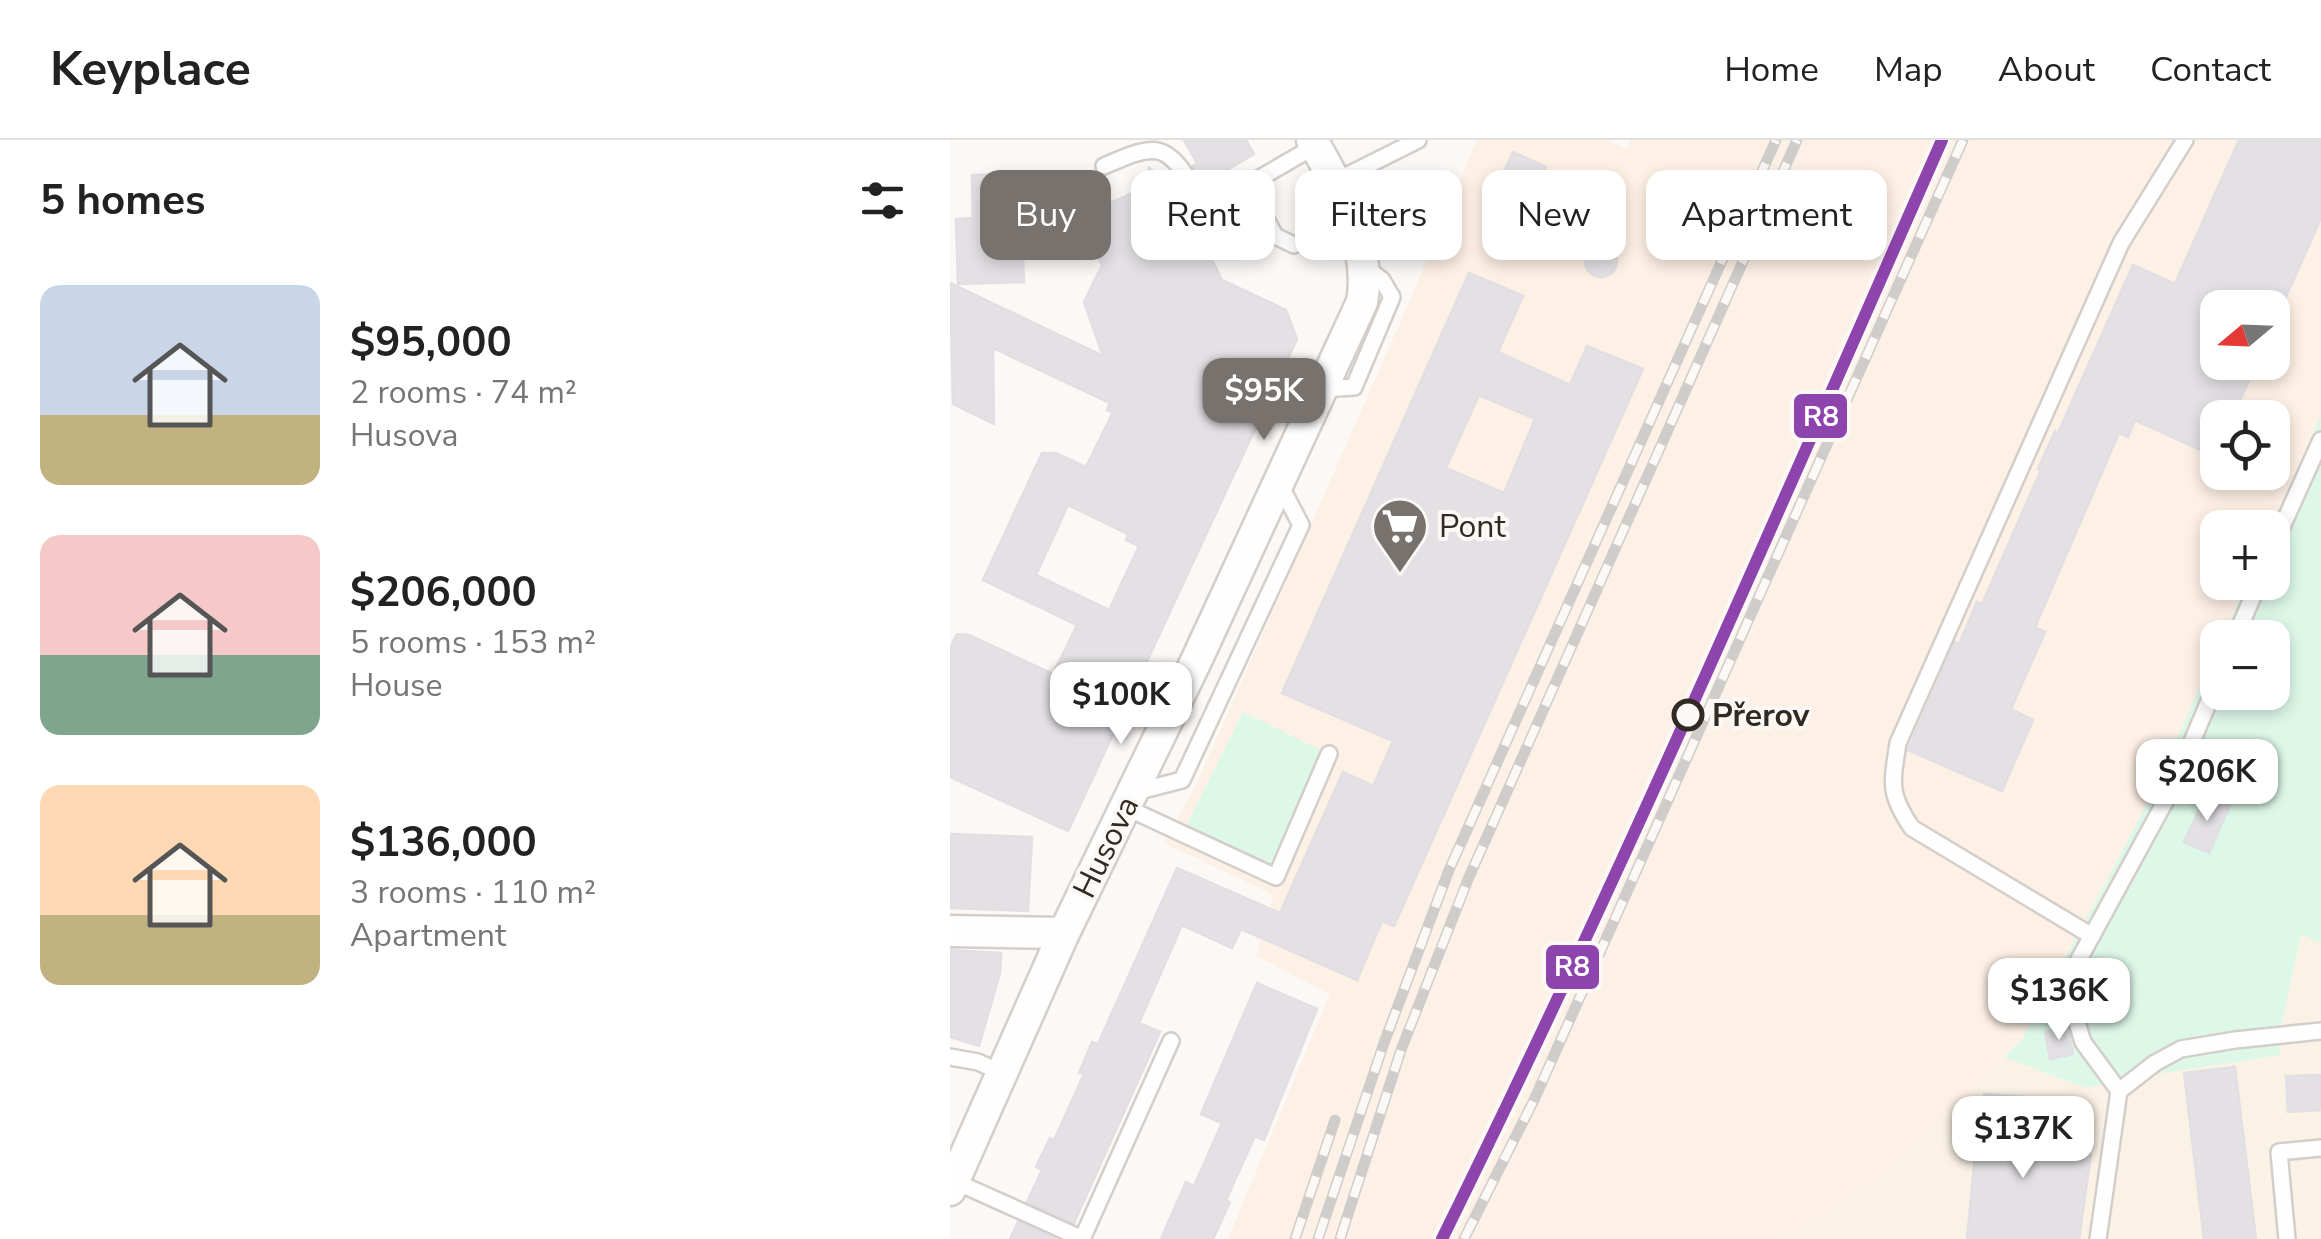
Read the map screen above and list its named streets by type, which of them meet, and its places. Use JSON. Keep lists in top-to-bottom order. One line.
{"streets":{"street":["Husova"]},"places":{"supermarket":["Pont"],"other":["Přerov"]},"lines":["transit line R8"],"north":"left","page":{"header":"Keyplace","nav":["Home","Map","About","Contact"],"heading":"5 homes","chip":["Buy","Rent","Filters","New","Apartment"],"list":[{"name":"$95,000","note":"2 rooms · 74 m² · Husova"},{"name":"$206,000","note":"5 rooms · 153 m² · House"},{"name":"$136,000","note":"3 rooms · 110 m² · Apartment"}],"map_buttons":["+","−"],"price":["$95K","$100K","$206K","$136K","$137K"]}}
